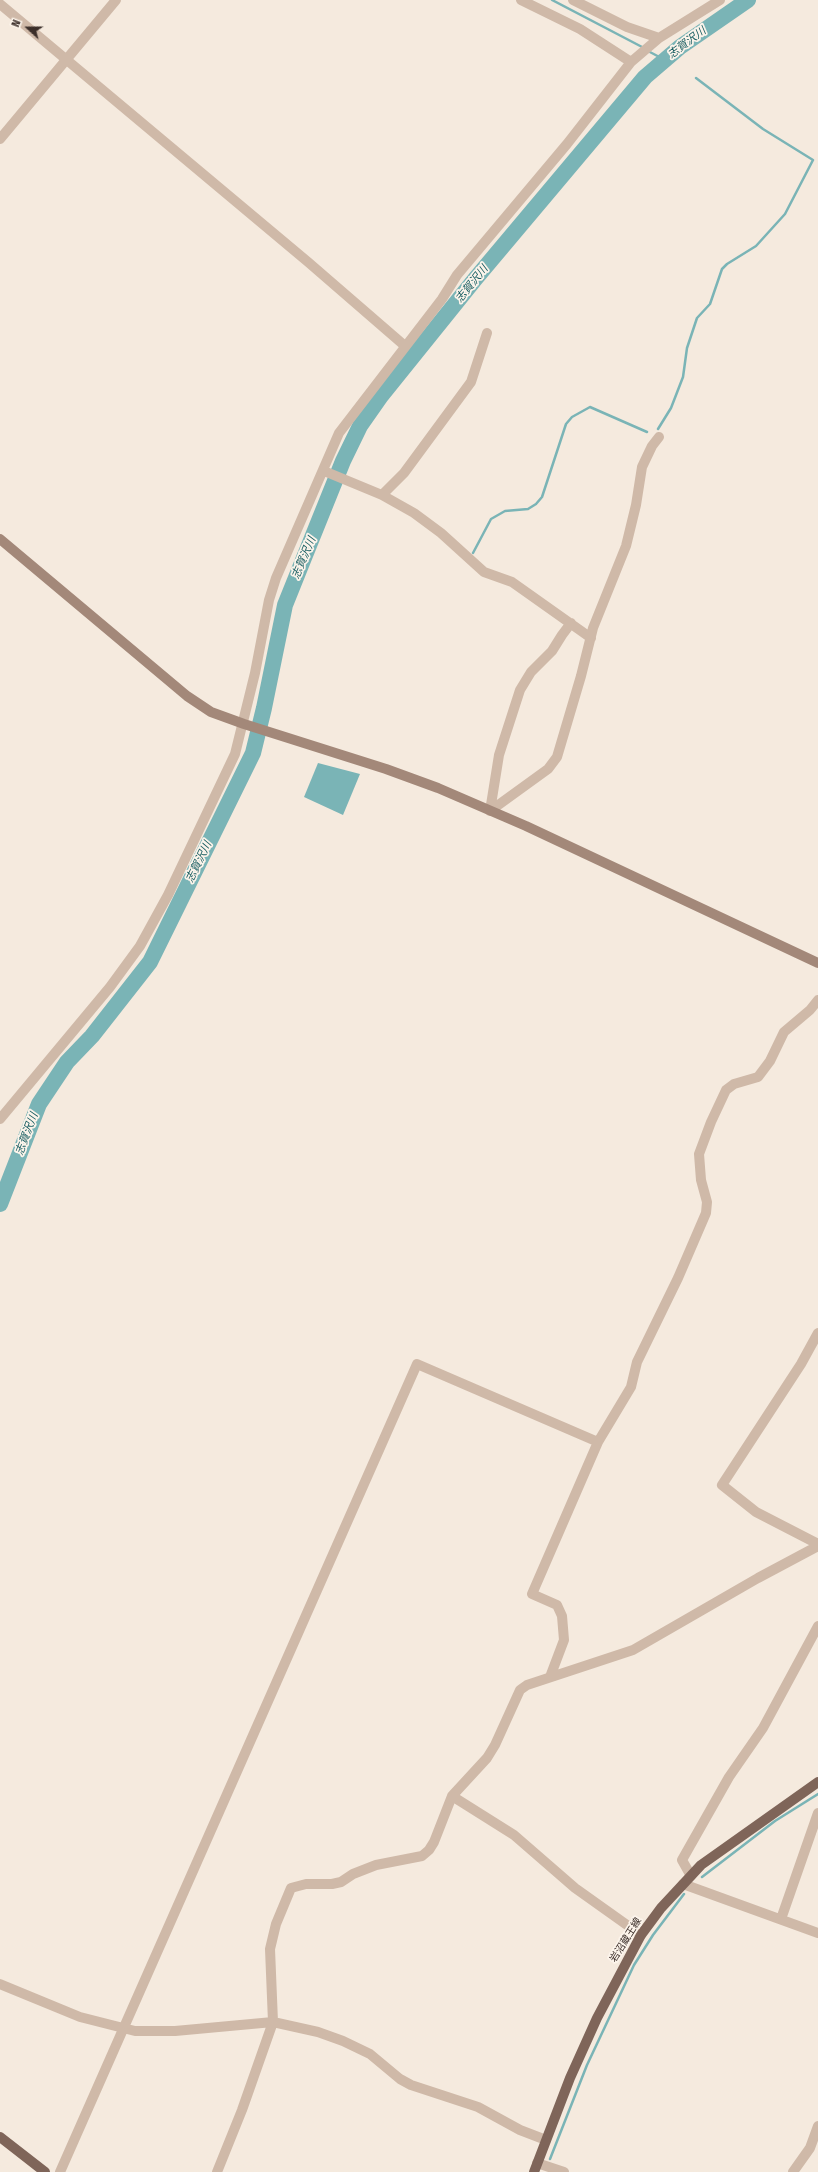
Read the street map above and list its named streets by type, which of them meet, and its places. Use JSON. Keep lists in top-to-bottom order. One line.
{"streets":{"main road":["岩沼蔵王線"]},"water":["志賀沢川"],"north":"left"}
